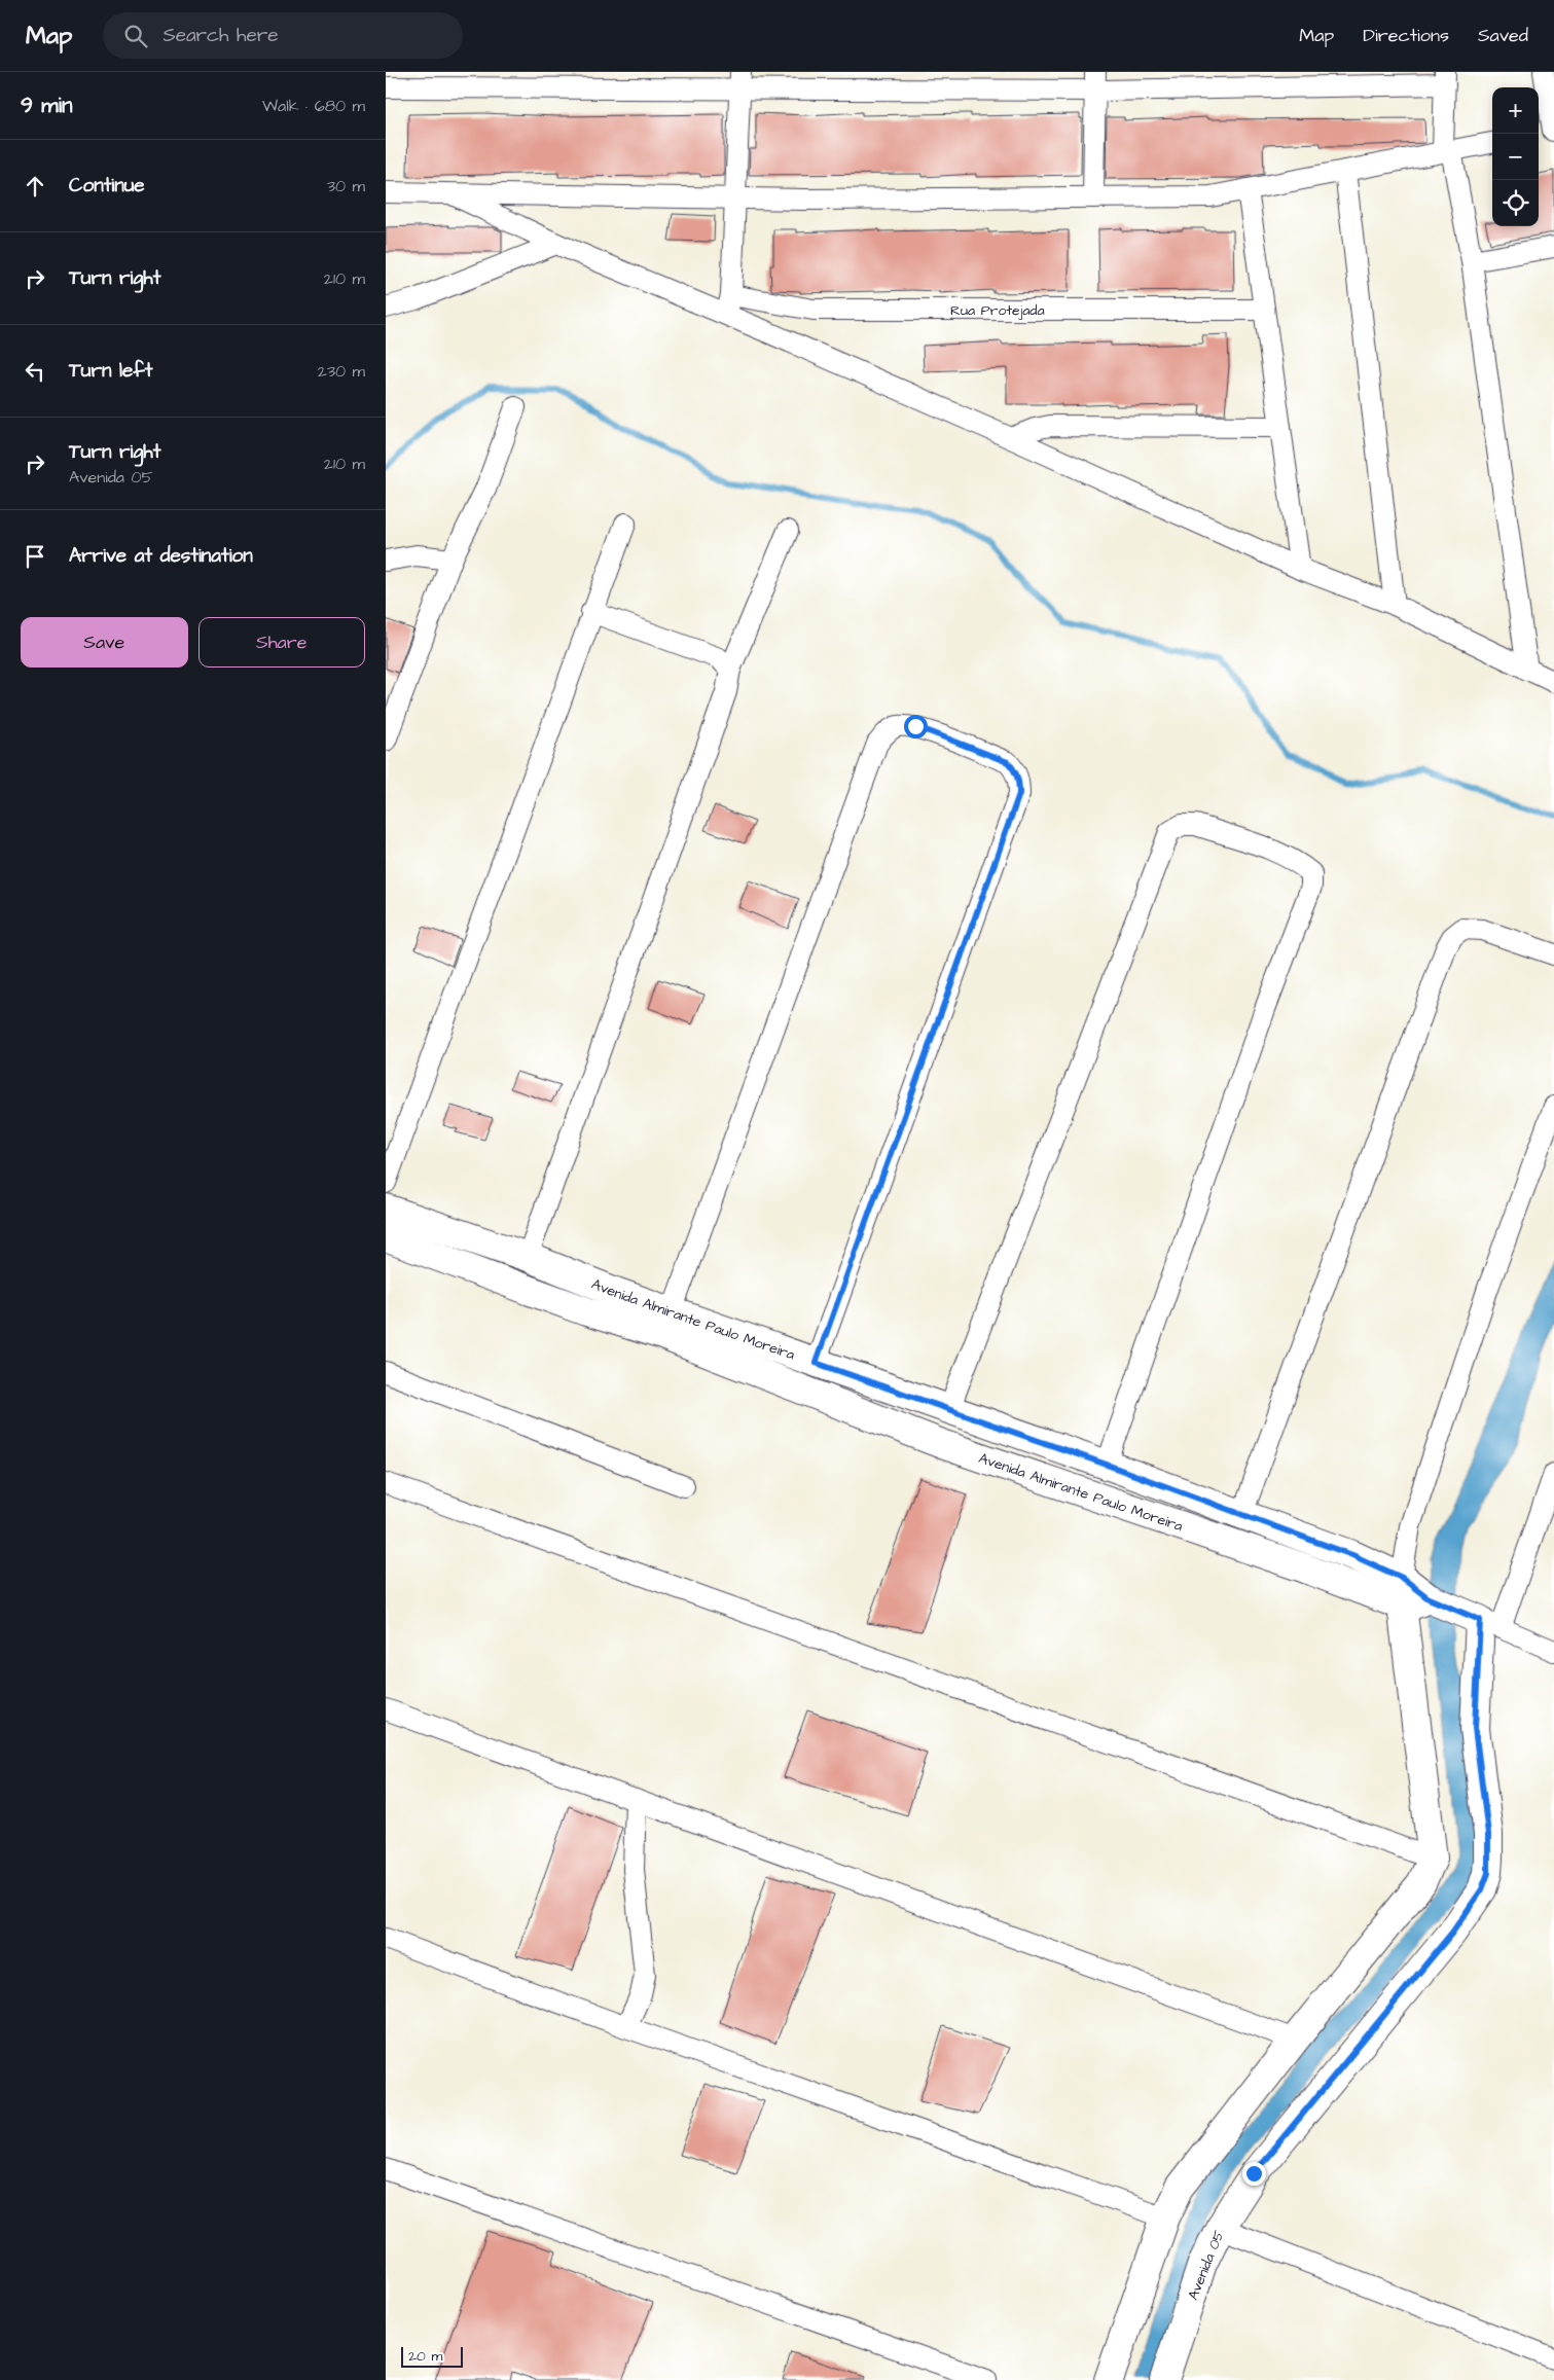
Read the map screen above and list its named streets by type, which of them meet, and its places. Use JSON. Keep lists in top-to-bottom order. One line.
{"streets":{"main road":["Avenida Almirante Paulo Moreira","Avenida 05"],"street":["Rua Protejada"]},"crossings":[["Avenida Almirante Paulo Moreira","Avenida 05"]],"scale_bar":"20 m","page":{"header":"Map","search":"Search here","nav":["Map","Directions","Saved"],"heading":["9 min","Walk · 680 m"],"map_buttons":["+","−"],"list":[["Continue","30 m"],["Turn right","210 m"],["Turn left","230 m"],["Turn right","Avenida 05","210 m"],"Arrive at destination"],"buttons":["Save","Share"],"scale":"20 m"}}
